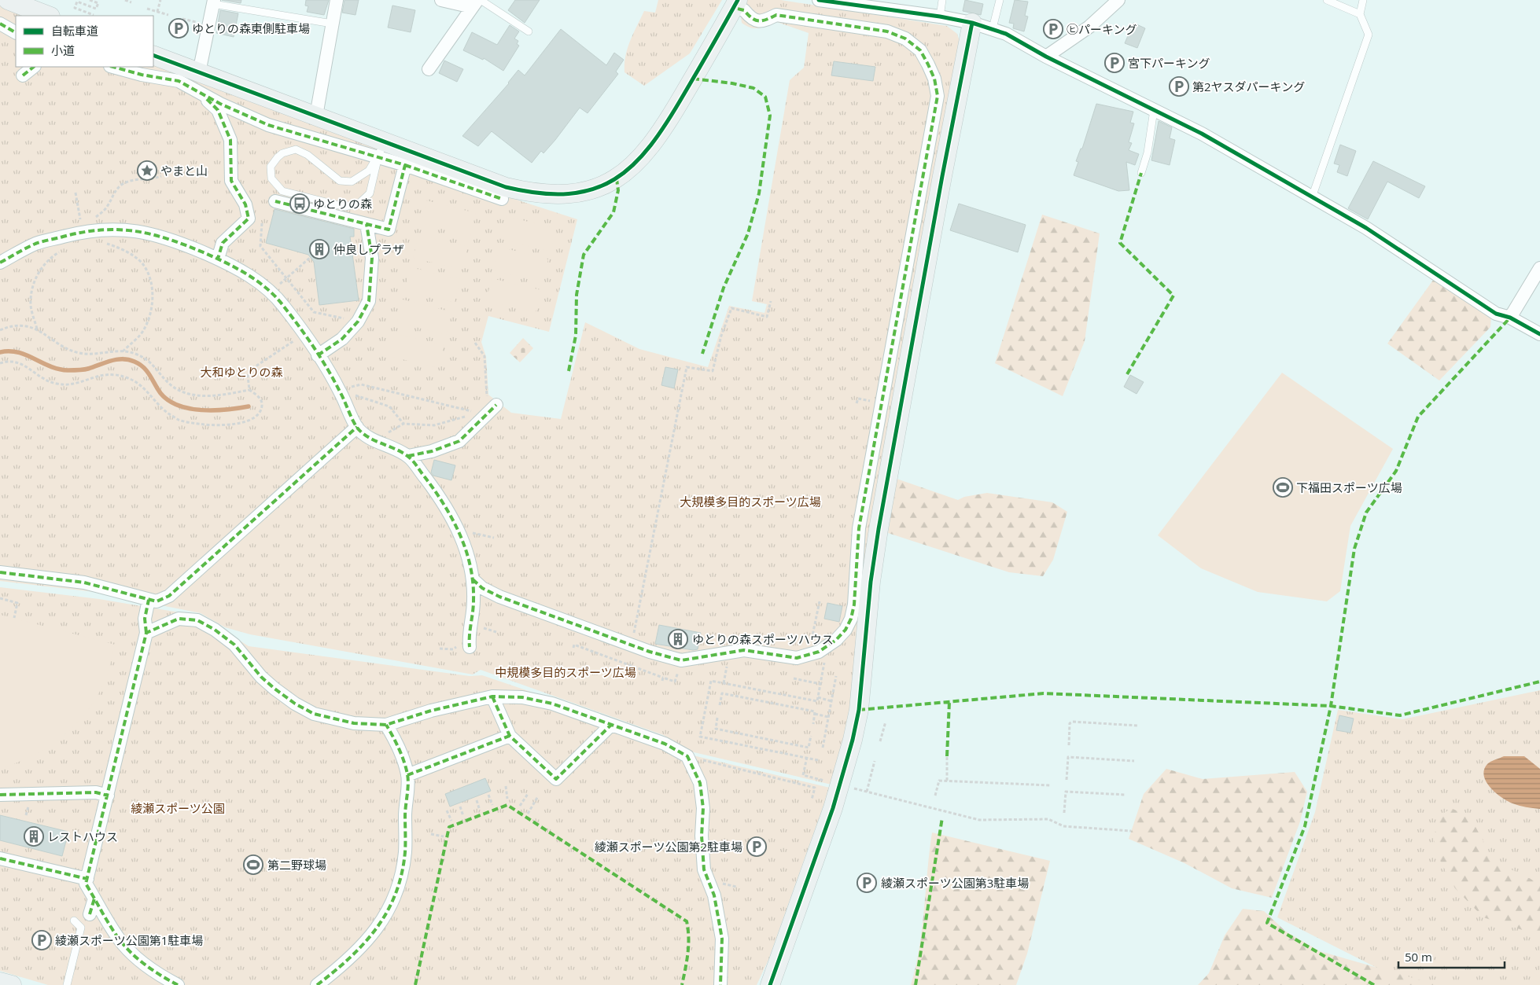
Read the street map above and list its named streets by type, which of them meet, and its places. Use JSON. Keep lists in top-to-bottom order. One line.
{"parks":["大和ゆとりの森","大規模多目的スポーツ広場","中規模多目的スポーツ広場","綾瀬スポーツ公園"],"places":{"parking":["ゆとりの森東側駐車場","㋪パーキング","宮下パーキング","第2ヤスダパーキング","綾瀬スポーツ公園第2駐車場","綾瀬スポーツ公園第3駐車場","綾瀬スポーツ公園第1駐車場"],"place":["やまと山"],"bus stop":["ゆとりの森"],"building":["仲良しプラザ","ゆとりの森スポーツハウス","レストハウス"],"sports":["下福田スポーツ広場","第二野球場"]},"legend":["自転車道","小道"],"scale_bar":"50 m"}
